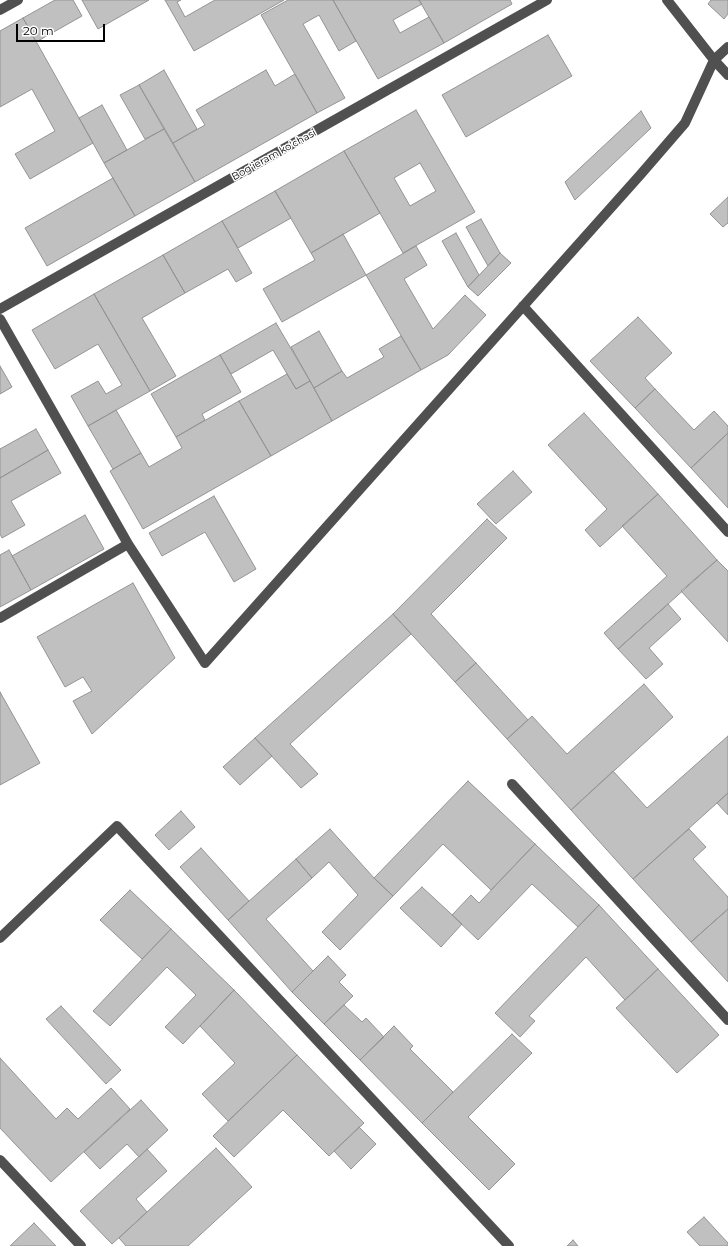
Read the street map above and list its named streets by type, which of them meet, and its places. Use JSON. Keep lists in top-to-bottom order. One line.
{"streets":{"street":["Bogʻieram koʻchasi"]},"scale_bar":"20 m"}
